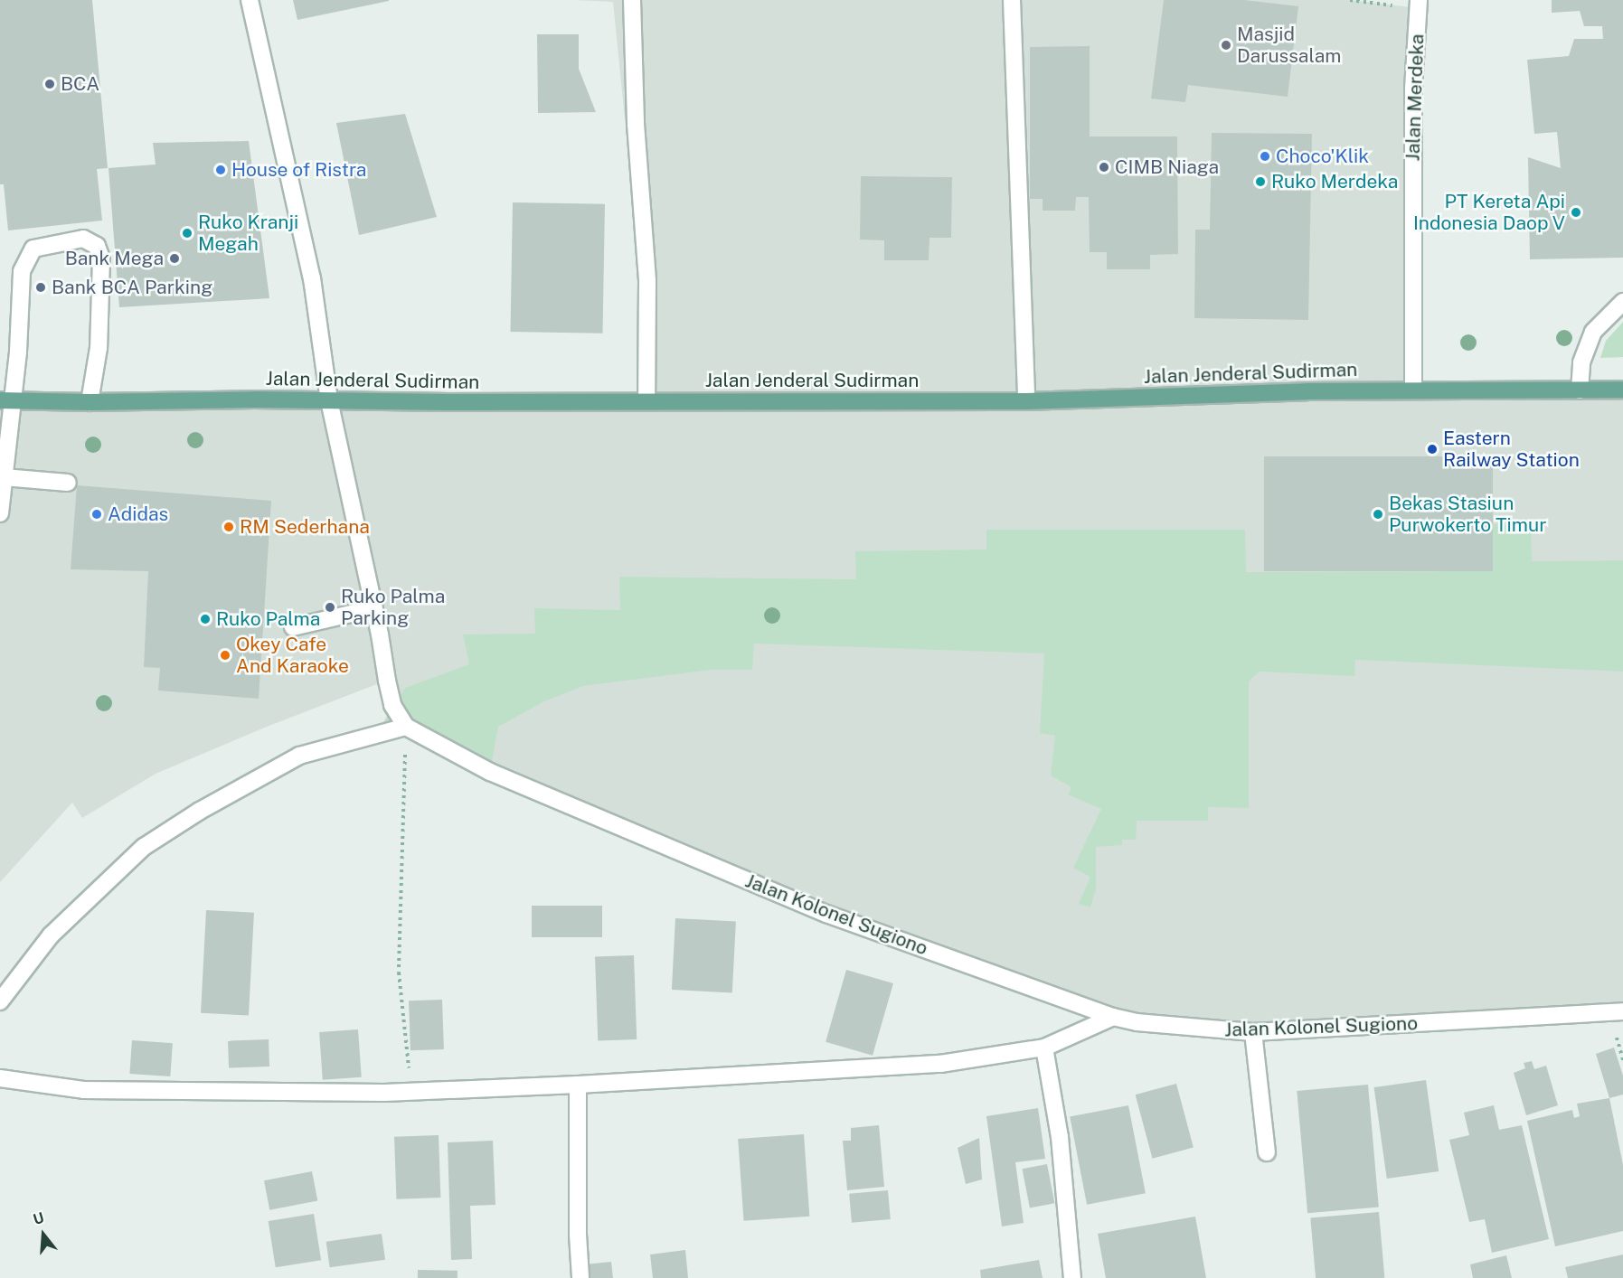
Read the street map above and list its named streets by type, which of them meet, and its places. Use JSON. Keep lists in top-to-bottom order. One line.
{"streets":{"main road":["Jalan Jenderal Sudirman"],"street":["Jalan Merdeka","Jalan Kolonel Sugiono"]},"crossings":[["Jalan Merdeka","Jalan Jenderal Sudirman"]],"places":["Masjid Darussalam","BCA","Choco'Klik","CIMB Niaga","House of Ristra","Ruko Merdeka","PT Kereta Api Indonesia Daop V","Ruko Kranji Megah","Bank Mega","Bank BCA Parking","Eastern Railway Station","Adidas","Bekas Stasiun Purwokerto Timur","RM Sederhana","Ruko Palma Parking","Ruko Palma","Okey Cafe And Karaoke"],"north":"top"}
